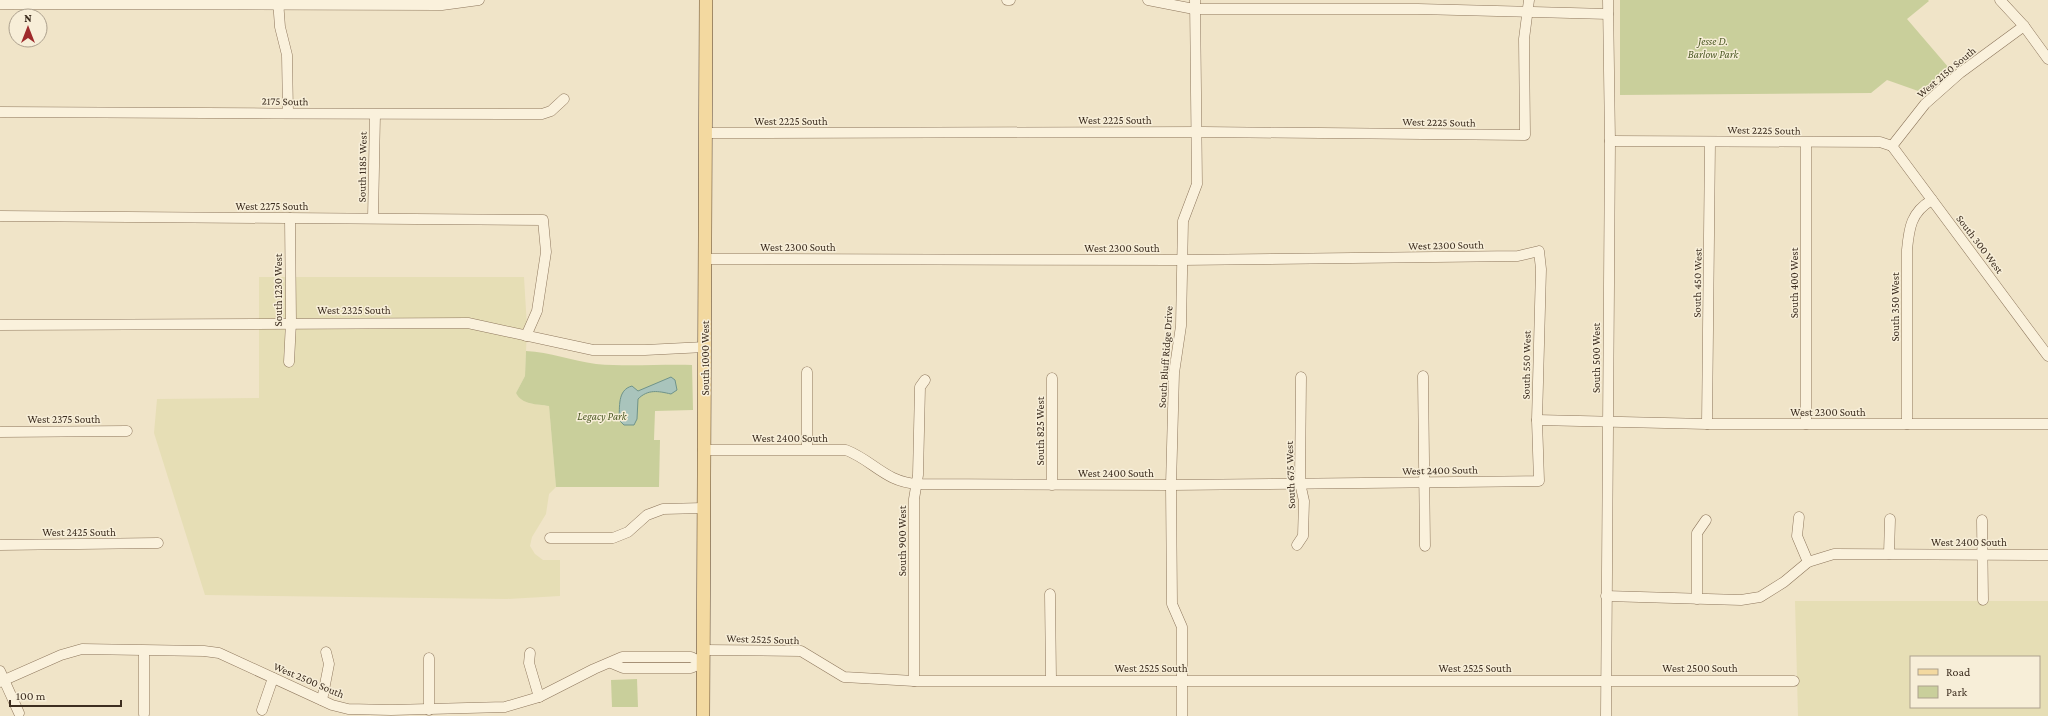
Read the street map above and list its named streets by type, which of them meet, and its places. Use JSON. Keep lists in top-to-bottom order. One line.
{"streets":{"main road":["South 1000 West"],"street":["West 2150 South","2175 South","West 2225 South","South 1185 West","West 2275 South","South 300 West","West 2300 South","South 450 West","South 400 West","South 1230 West","South 350 West","West 2325 South","South Bluff Ridge Drive","South 500 West","South 550 West","West 2375 South","South 825 West","West 2400 South","South 675 West","West 2425 South","South 900 West","West 2525 South","West 2500 South"]},"crossings":[["West 2150 South","West 2225 South"],["West 2150 South","South 300 West"],["2175 South","South 1185 West"],["West 2225 South","South 300 West"],["West 2225 South","South 450 West"],["West 2225 South","South 400 West"],["West 2225 South","South Bluff Ridge Drive"],["West 2225 South","South 1000 West"],["West 2225 South","South 500 West"],["South 1185 West","West 2275 South"],["West 2275 South","South 1230 West"],["West 2275 South","West 2325 South"],["South 300 West","South 350 West"],["West 2300 South","South 450 West"],["West 2300 South","South 400 West"],["West 2300 South","South 350 West"],["West 2300 South","South Bluff Ridge Drive"],["West 2300 South","South 1000 West"],["West 2300 South","South 500 West"],["West 2300 South","South 550 West"],["South 1230 West","West 2325 South"],["West 2325 South","South 1000 West"],["South Bluff Ridge Drive","West 2400 South"],["South Bluff Ridge Drive","West 2525 South"],["South 1000 West","West 2400 South"],["South 1000 West","West 2525 South"],["South 1000 West","West 2500 South"],["South 500 West","West 2400 South"],["South 500 West","West 2525 South"],["South 500 West","West 2500 South"],["South 550 West","West 2400 South"],["South 825 West","West 2400 South"],["West 2400 South","South 675 West"],["West 2400 South","South 900 West"],["South 900 West","West 2525 South"],["West 2525 South","West 2500 South"]],"parks":["Jesse D. Barlow Park","Legacy Park"],"legend":["Road","Park"],"scale_bar":"100 m","north":"top"}
